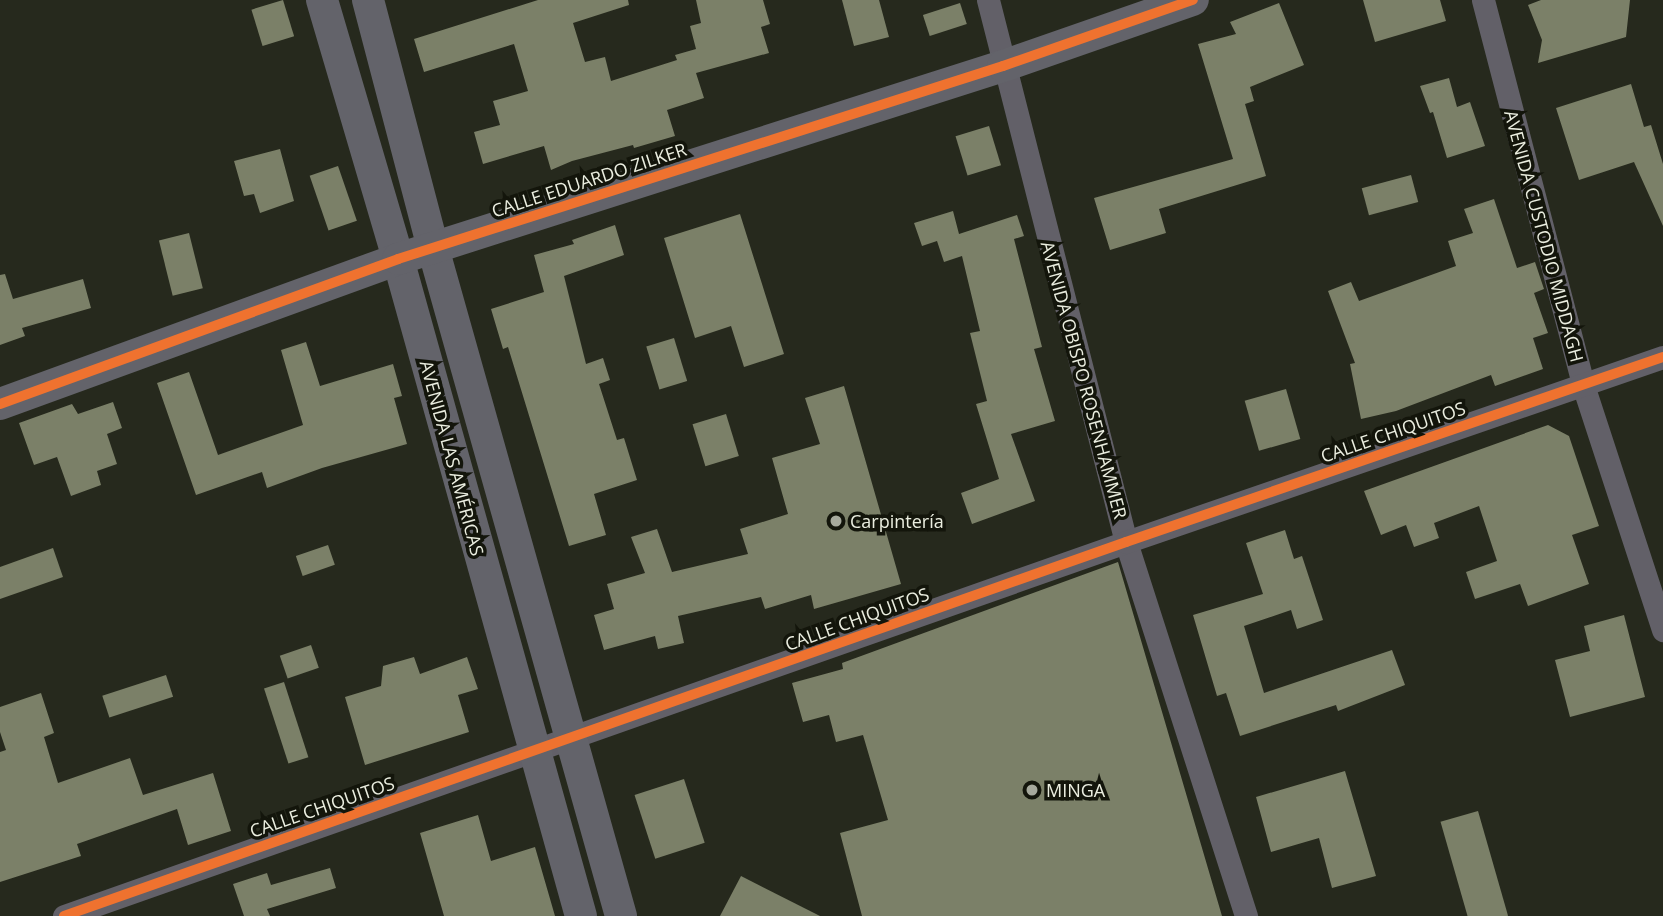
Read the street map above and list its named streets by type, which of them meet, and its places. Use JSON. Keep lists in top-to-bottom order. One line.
{"streets":{"main road":["CALLE EDUARDO ZILKER","AVENIDA LAS AMÉRICAS"],"street":["AVENIDA CUSTODIO MIDDAGH","AVENIDA OBISPO ROSENHAMMER","CALLE CHIQUITOS"]},"crossings":[["CALLE EDUARDO ZILKER","AVENIDA OBISPO ROSENHAMMER"],["CALLE EDUARDO ZILKER","AVENIDA LAS AMÉRICAS"],["AVENIDA CUSTODIO MIDDAGH","CALLE CHIQUITOS"],["AVENIDA OBISPO ROSENHAMMER","CALLE CHIQUITOS"],["CALLE CHIQUITOS","AVENIDA LAS AMÉRICAS"]],"places":["Carpintería","MINGA"]}
